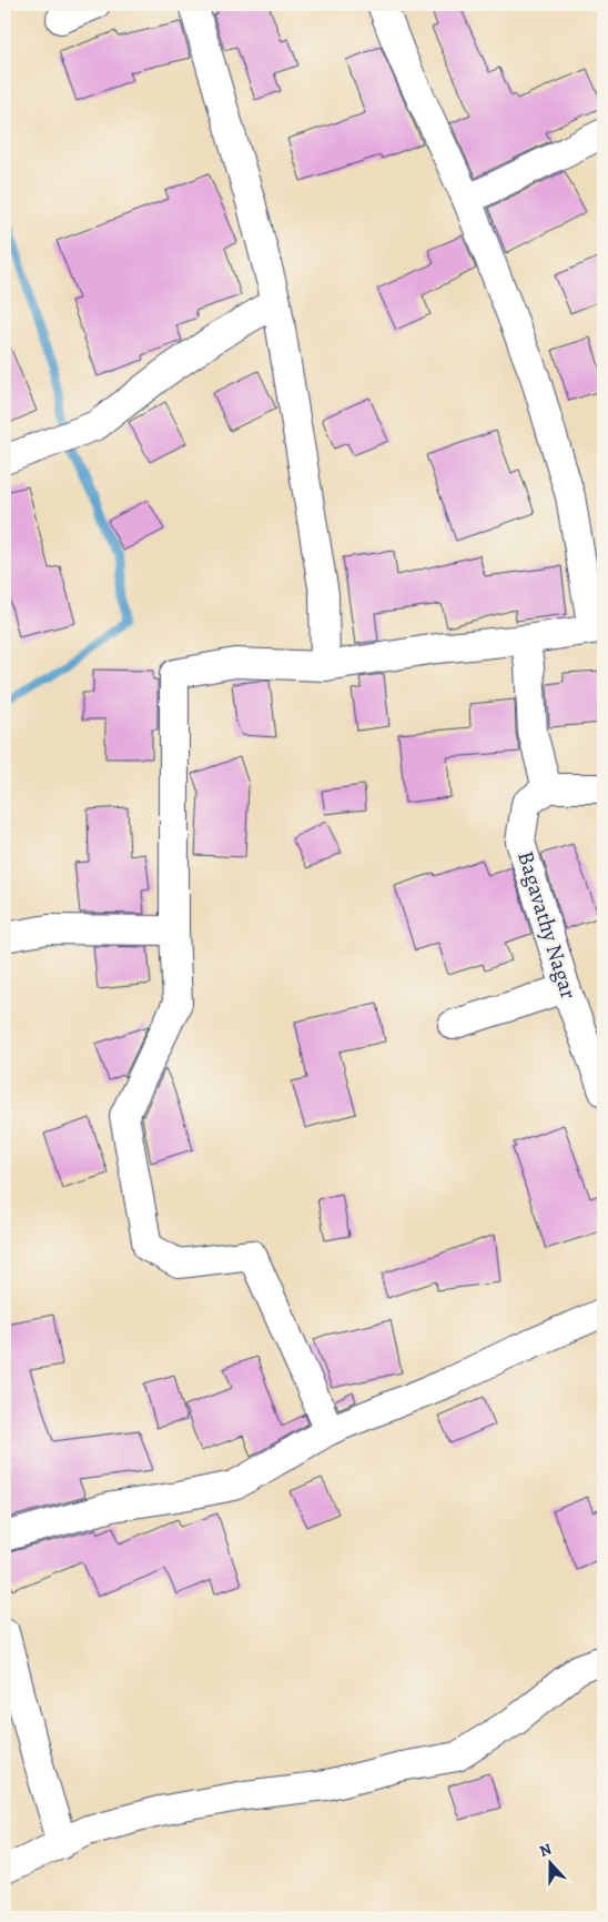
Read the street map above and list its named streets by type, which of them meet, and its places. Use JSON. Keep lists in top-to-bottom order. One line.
{"streets":{"street":["Bagavathy Nagar"]},"north":"top"}
